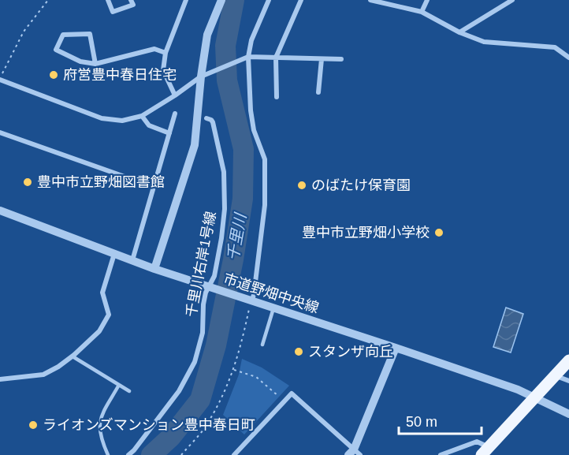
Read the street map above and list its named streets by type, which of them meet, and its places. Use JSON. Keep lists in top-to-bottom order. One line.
{"streets":{"street":["千里川右岸1号線","市道野畑中央線"]},"crossings":[["千里川右岸1号線","市道野畑中央線"]],"water":["千里川"],"places":["府営豊中春日住宅","豊中市立野畑図書館","のばたけ保育園","豊中市立野畑小学校","スタンザ向丘","ライオンズマンション豊中春日町"],"scale_bar":"50 m"}
